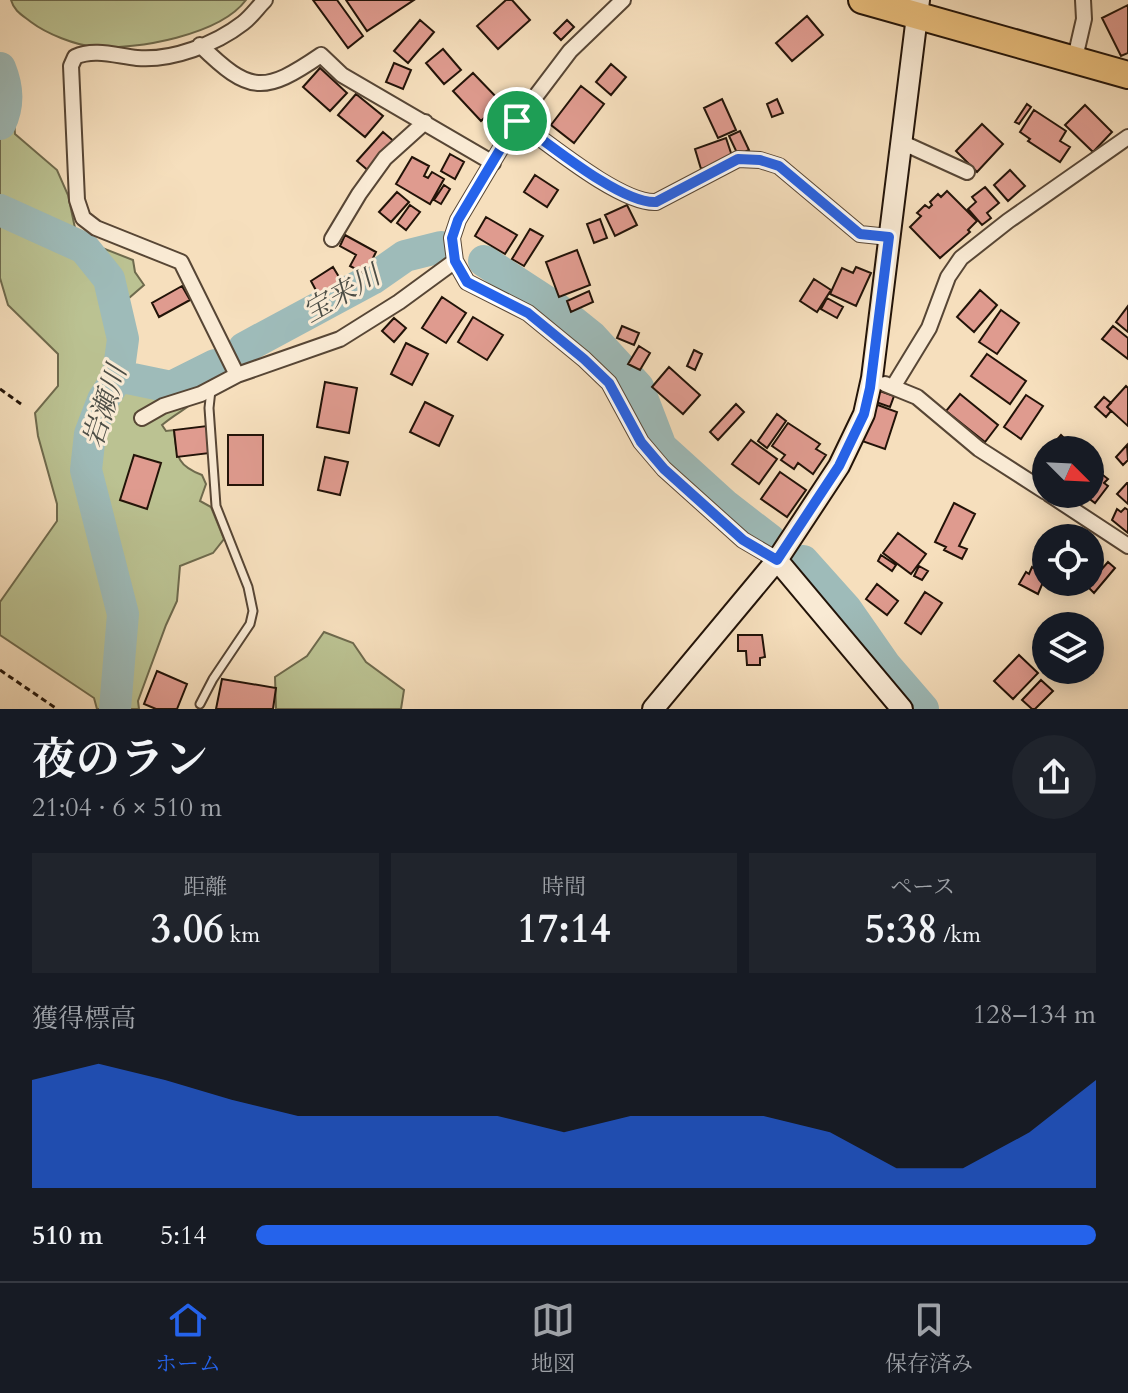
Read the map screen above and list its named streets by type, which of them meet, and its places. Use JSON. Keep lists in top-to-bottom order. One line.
{"water":["宝来川","岩瀬川"],"north":"bottom right","page":{"heading":["夜のラン","21:04 · 6 × 510 m"],"stats":[["距離","3.06 km"],["時間","17:14"],["ペース","5:38 /km"]],"chart":["獲得標高","128–134 m"],"list":[{"name":"510 m","note":"5:14"}],"tabs":["ホーム","地図","保存済み"]}}
